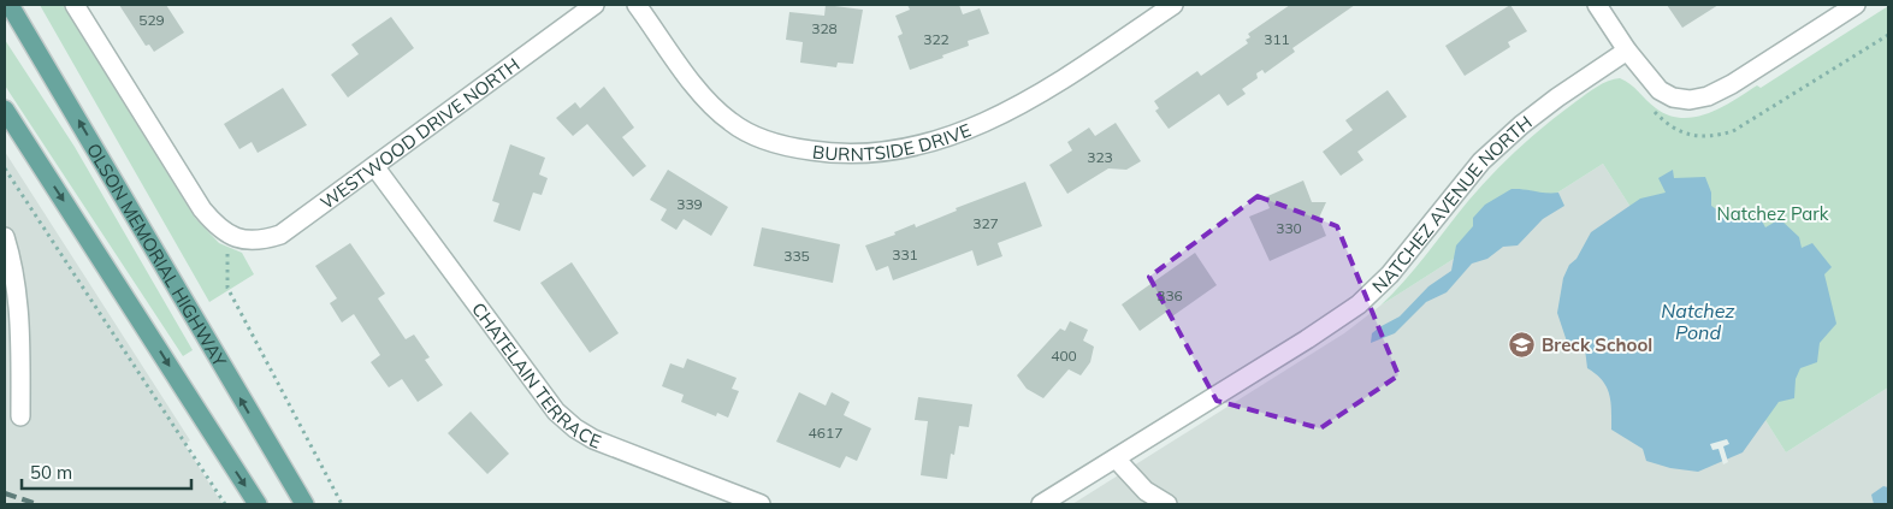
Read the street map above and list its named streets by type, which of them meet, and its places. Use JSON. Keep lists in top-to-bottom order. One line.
{"streets":{"main road":["OLSON MEMORIAL HIGHWAY"],"street":["WESTWOOD DRIVE NORTH","BURNTSIDE DRIVE","NATCHEZ AVENUE NORTH","CHATELAIN TERRACE"]},"crossings":[["WESTWOOD DRIVE NORTH","CHATELAIN TERRACE"]],"water":["Natchez Pond"],"parks":["Natchez Park"],"places":{"school or university":["Breck School"]},"house_numbers":["529","328","322","311","323","339","327","330","331","335","336","400","4617"],"scale_bar":"50 m"}
